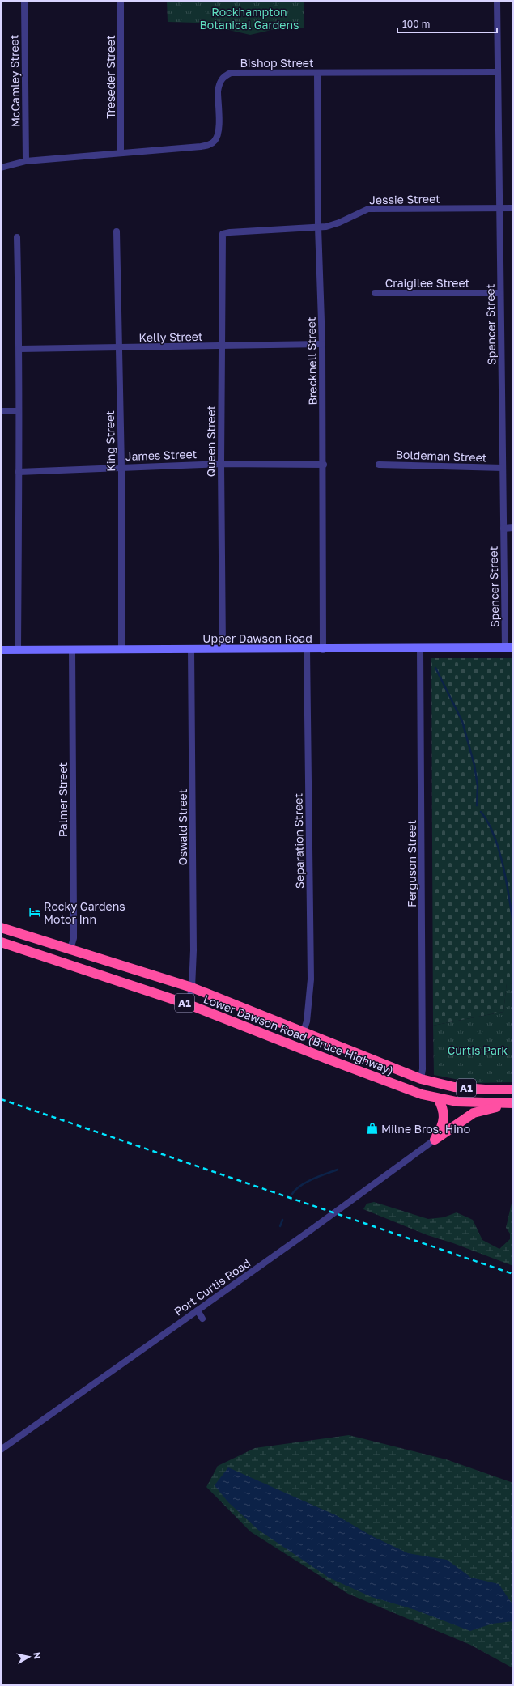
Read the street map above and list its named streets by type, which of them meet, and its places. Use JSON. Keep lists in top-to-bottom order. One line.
{"streets":{"highway":["A1","Lower Dawson Road (Bruce Highway)"],"street":["Bishop Street","Treseder Street","McCamley Street","Jessie Street","Craigilee Street","Spencer Street","Kelly Street","Brecknell Street","King Street","Queen Street","James Street","Boldeman Street","Upper Dawson Road","Palmer Street","Oswald Street","Separation Street","Ferguson Street","Port Curtis Road"]},"crossings":[["Bishop Street","Treseder Street"],["Bishop Street","McCamley Street"],["Bishop Street","Spencer Street"],["Bishop Street","Brecknell Street"],["Jessie Street","Spencer Street"],["Jessie Street","Brecknell Street"],["Jessie Street","Queen Street"],["Craigilee Street","Spencer Street"],["Spencer Street","Boldeman Street"],["Spencer Street","Upper Dawson Road"],["Kelly Street","Brecknell Street"],["Kelly Street","King Street"],["Kelly Street","Queen Street"],["Brecknell Street","James Street"],["Brecknell Street","Upper Dawson Road"],["King Street","James Street"],["King Street","Upper Dawson Road"],["Queen Street","James Street"],["Queen Street","Upper Dawson Road"],["Upper Dawson Road","Palmer Street"],["Upper Dawson Road","Oswald Street"],["Upper Dawson Road","Separation Street"],["Upper Dawson Road","Ferguson Street"],["Palmer Street","Lower Dawson Road (Bruce Highway)"],["Oswald Street","Lower Dawson Road (Bruce Highway)"],["Separation Street","Lower Dawson Road (Bruce Highway)"],["Ferguson Street","A1"],["Ferguson Street","Lower Dawson Road (Bruce Highway)"],["A1","Lower Dawson Road (Bruce Highway)"]],"parks":["Rockhampton Botanical Gardens","Curtis Park"],"places":{"hotel":["Rocky Gardens Motor Inn"],"shop":["Milne Bros. Hino"]},"scale_bar":"100 m","north":"right"}
